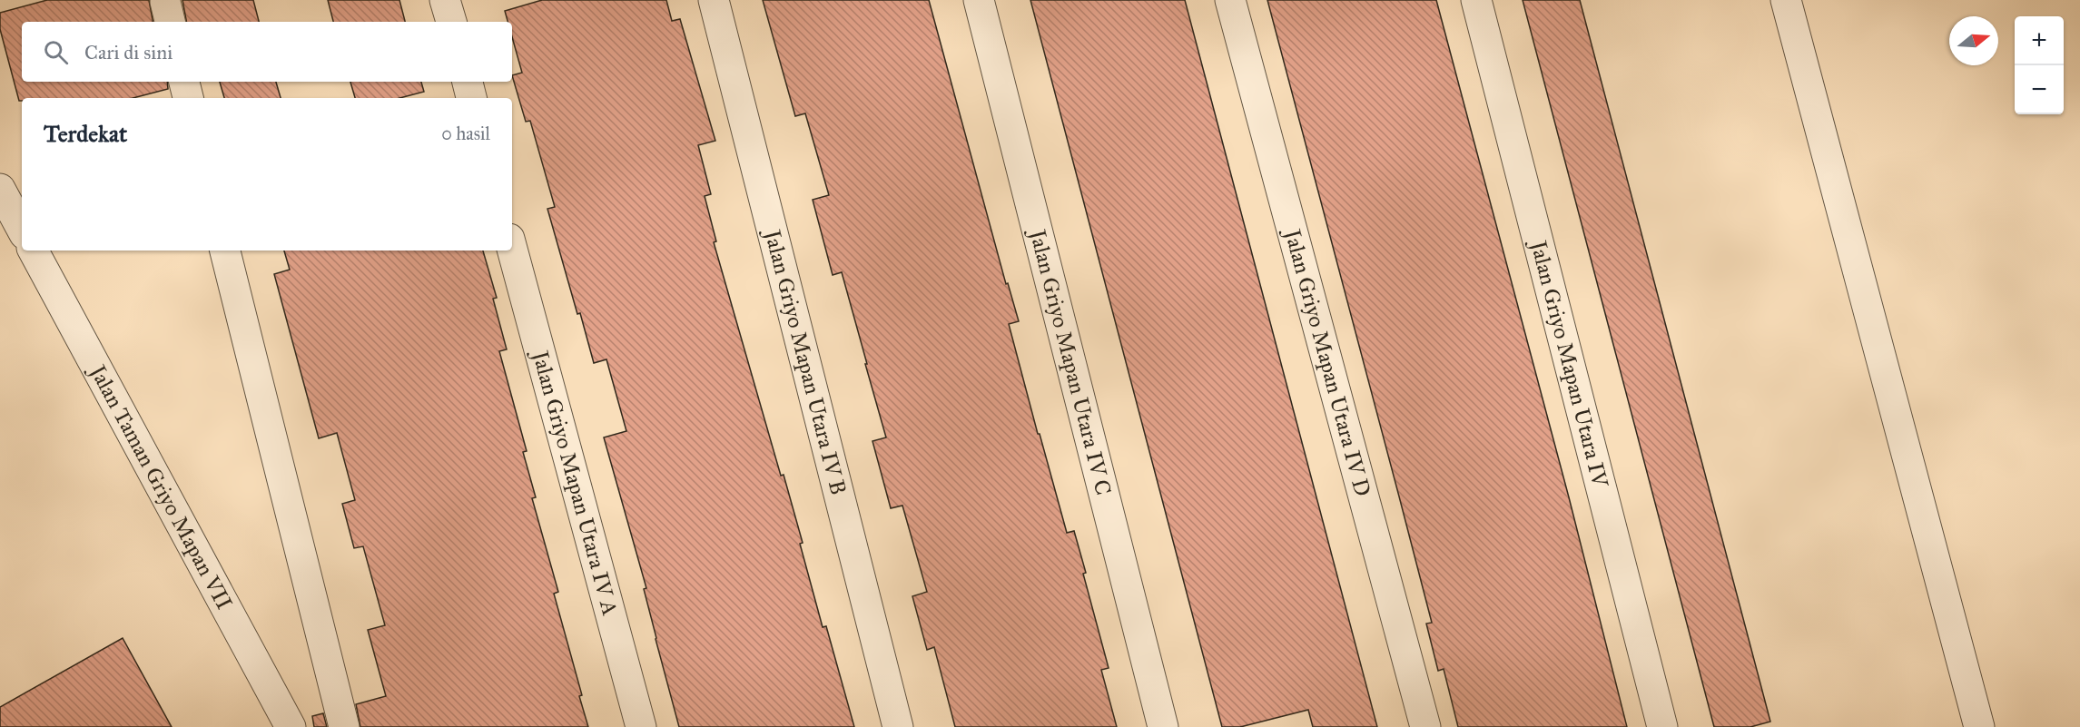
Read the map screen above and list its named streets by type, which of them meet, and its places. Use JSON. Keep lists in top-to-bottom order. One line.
{"streets":{"street":["Jalan Griyo Mapan Utara IV B","Jalan Griyo Mapan Utara IV C","Jalan Griyo Mapan Utara IV D","Jalan Griyo Mapan Utara IV","Jalan Griyo Mapan Utara IV A","Jalan Taman Griyo Mapan VII"]},"north":"right","page":{"map_buttons":["+","−"],"search":"Cari di sini","heading":["Terdekat","0 hasil"]}}
